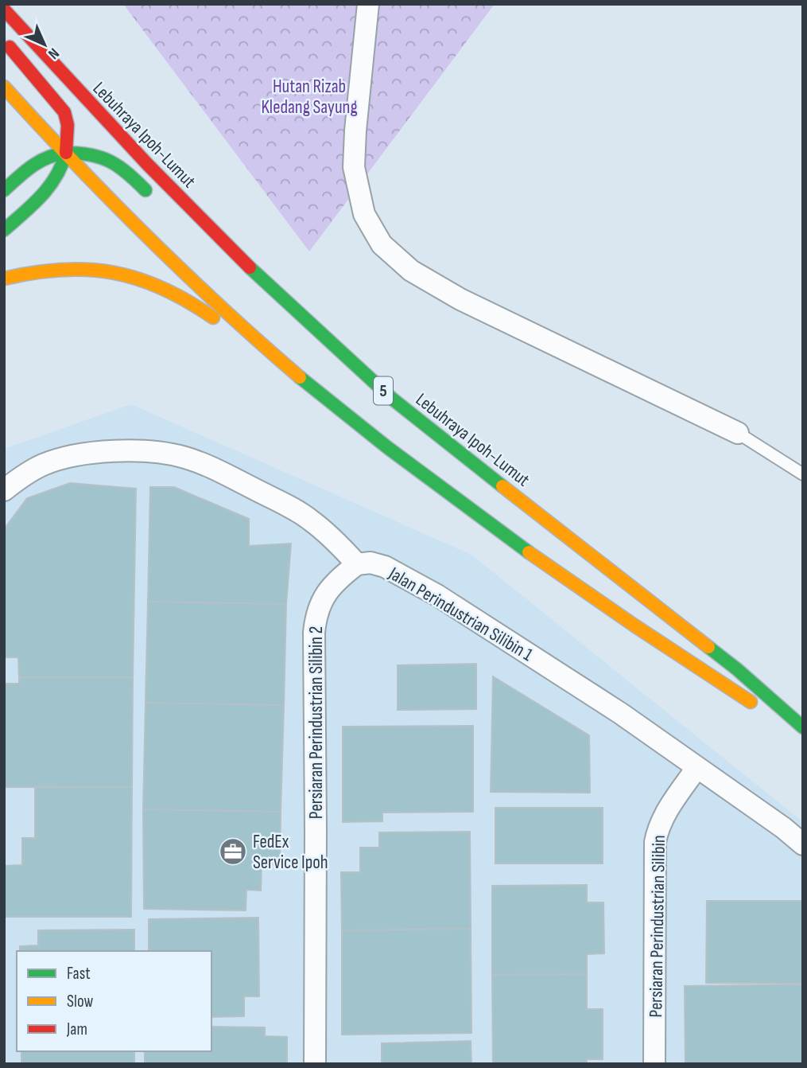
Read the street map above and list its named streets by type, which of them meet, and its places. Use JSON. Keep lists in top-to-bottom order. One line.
{"streets":{"main road":["Lebuhraya Ipoh-Lumut","5"],"street":["Jalan Perindustrian Silibin 1","Persiaran Perindustrian Silibin 2","Persiaran Perindustrian Silibin"]},"crossings":[["Jalan Perindustrian Silibin 1","Persiaran Perindustrian Silibin 2"],["Jalan Perindustrian Silibin 1","Persiaran Perindustrian Silibin"]],"parks":["Hutan Rizab Kledang Sayung"],"places":{"office":["FedEx Service Ipoh"]},"legend":["Fast","Slow","Jam"],"north":"bottom right"}
